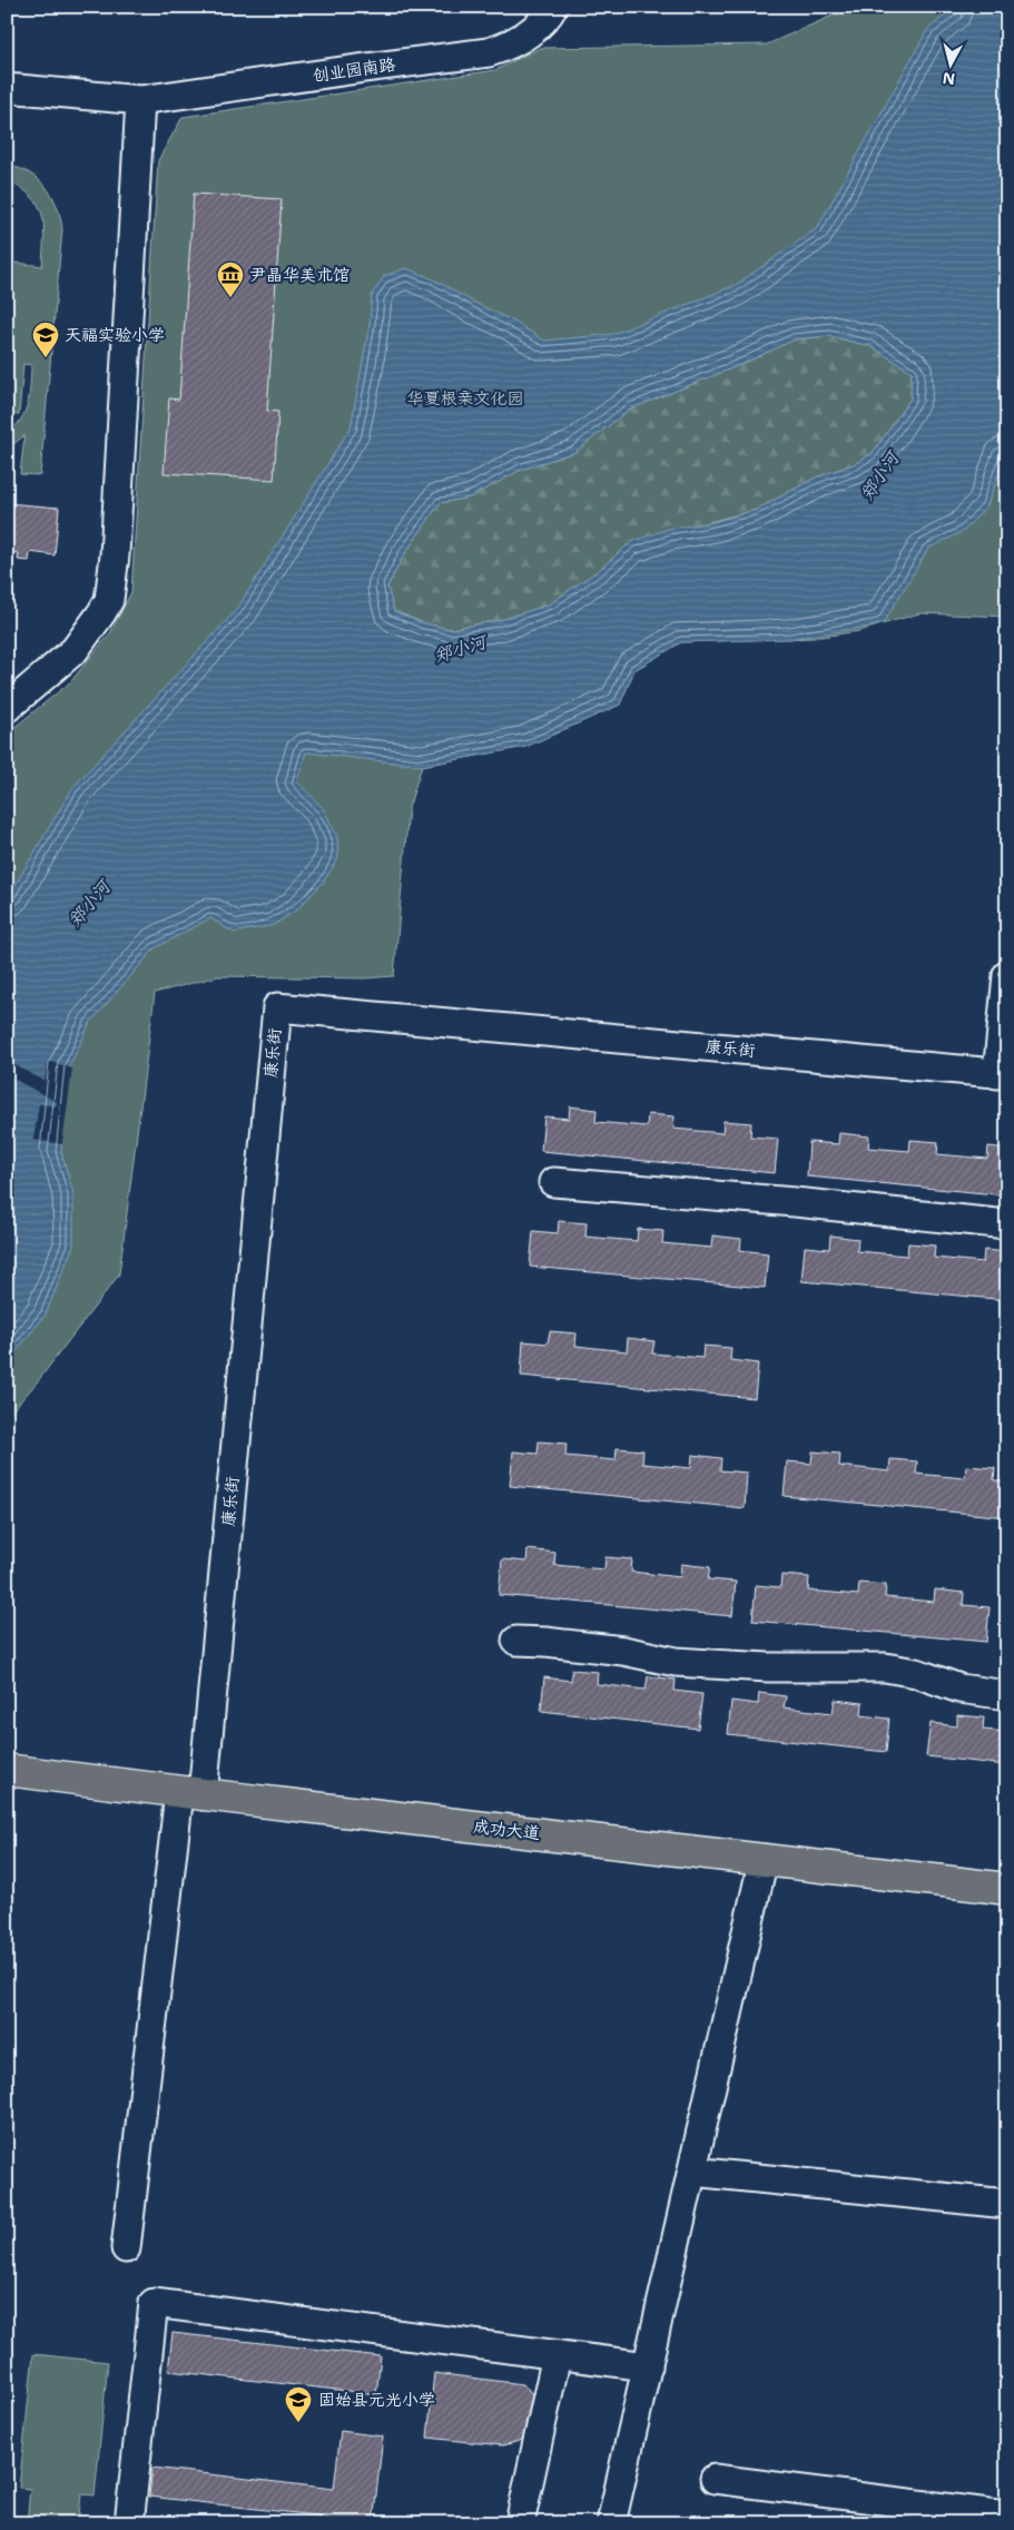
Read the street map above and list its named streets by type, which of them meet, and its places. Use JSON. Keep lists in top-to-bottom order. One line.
{"streets":{"main road":["成功大道"],"street":["创业园南路","康乐街"]},"crossings":[["康乐街","成功大道"]],"water":["郑小河"],"parks":["华夏根亲文化园"],"places":{"museum":["尹晶华美术馆"],"school or university":["天福实验小学","固始县元光小学"]},"north":"bottom"}
